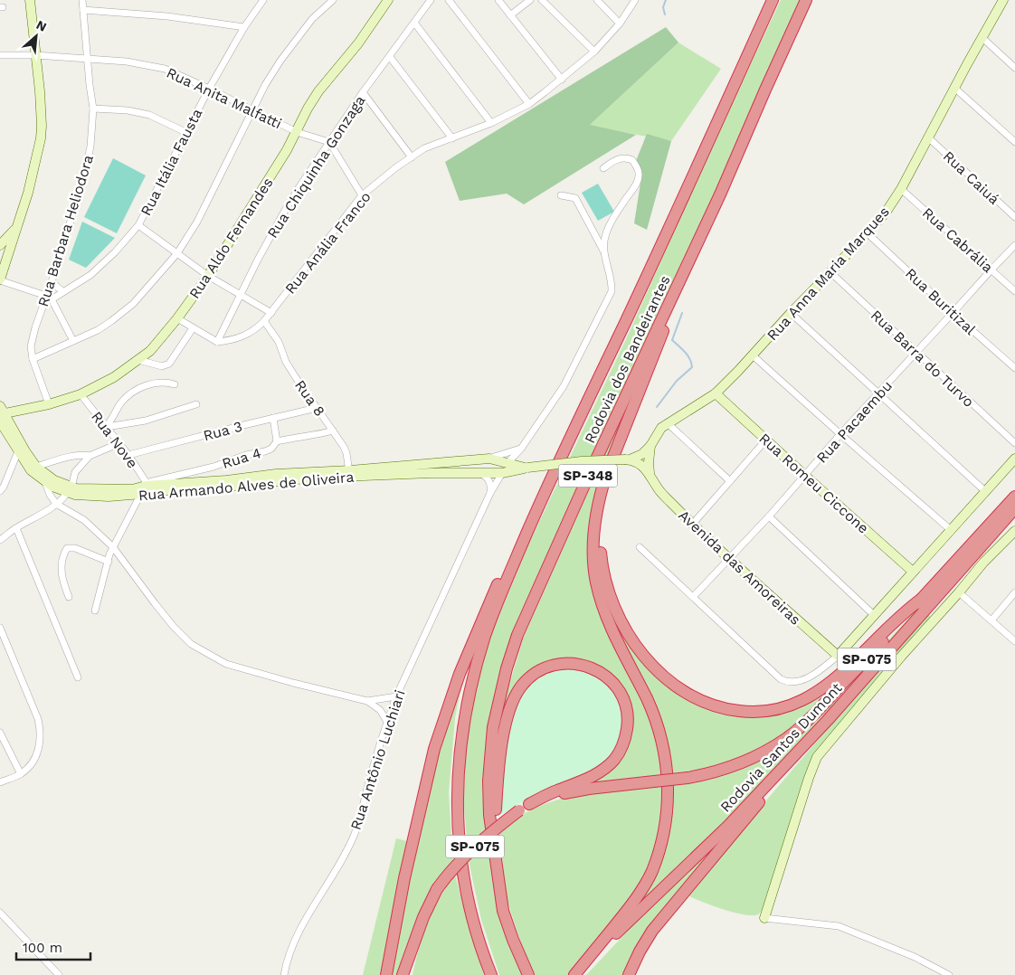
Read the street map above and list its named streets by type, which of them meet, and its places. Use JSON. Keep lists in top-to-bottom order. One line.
{"streets":{"highway":["Rodovia dos Bandeirantes","SP-348","SP-075","Rodovia Santos Dumont"],"main road":["Rua Aldo Fernandes","Rua Anna Maria Marques","Rua Romeu Ciccone","Rua Armando Alves de Oliveira","Avenida das Amoreiras"],"street":["Rua Anita Malfatti","Rua Itália Fausta","Rua Chiquinha Gonzaga","Rua Caiuá","Rua Barbara Heliodora","Rua Cabrália","Rua Anália Franco","Rua Buritizal","Rua Barra do Turvo","Rua 8","Rua Pacaembu","Rua 3","Rua Nove","Rua 4","Rua Antônio Luchiari"]},"crossings":[["Rua Anita Malfatti","Rua Itália Fausta"],["Rua Anita Malfatti","Rua Chiquinha Gonzaga"],["Rua Anita Malfatti","Rua Barbara Heliodora"],["Rua Anita Malfatti","Rua Aldo Fernandes"],["Rua Itália Fausta","Rua Barbara Heliodora"],["Rua Chiquinha Gonzaga","Rua Anália Franco"],["Rua Caiuá","Rua Anna Maria Marques"],["Rua Barbara Heliodora","Rua Aldo Fernandes"],["Rua Aldo Fernandes","Rua Nove"],["Rua Aldo Fernandes","Rua Armando Alves de Oliveira"],["Rua Cabrália","Rua Anna Maria Marques"],["Rua Cabrália","Rua Pacaembu"],["Rua Anália Franco","Rua 8"],["Rua Anna Maria Marques","Rua Buritizal"],["Rua Anna Maria Marques","Rua Barra do Turvo"],["Rua Anna Maria Marques","Rua Romeu Ciccone"],["Rua Buritizal","Rua Pacaembu"],["Rua Barra do Turvo","Rua Pacaembu"],["Rua 8","Rua 3"],["Rua 8","Rua 4"],["Rua 8","Rua Armando Alves de Oliveira"],["Rua Pacaembu","Rua Romeu Ciccone"],["Rua Pacaembu","Avenida das Amoreiras"],["Rua 3","Rua Nove"],["Rua Nove","Rua 4"],["Rua Nove","Rua Armando Alves de Oliveira"],["Rua 4","Rua Armando Alves de Oliveira"],["Rua Armando Alves de Oliveira","Avenida das Amoreiras"],["Rua Armando Alves de Oliveira","Rua Antônio Luchiari"],["SP-075","Rodovia Santos Dumont"]],"scale_bar":"100 m","north":"top right"}
